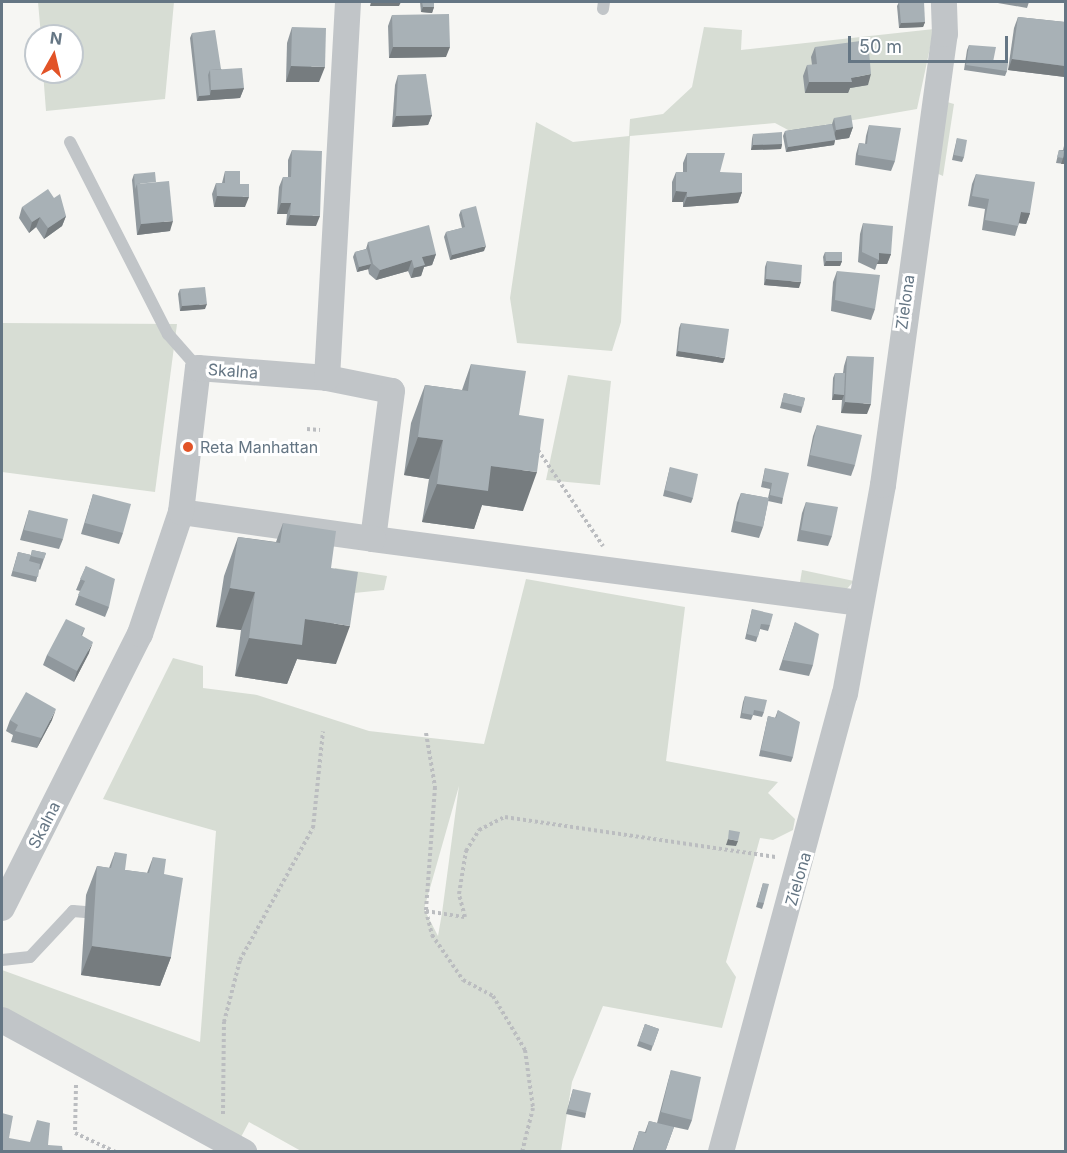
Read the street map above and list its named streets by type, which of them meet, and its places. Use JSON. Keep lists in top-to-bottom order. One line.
{"streets":{"street":["Zielona","Skalna"]},"places":["Reta Manhattan"],"scale_bar":"50 m","north":"top"}
